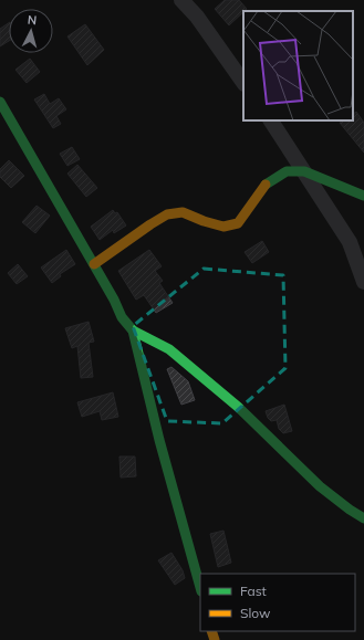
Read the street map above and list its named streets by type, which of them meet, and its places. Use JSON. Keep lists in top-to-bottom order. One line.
{"legend":["Fast","Slow"],"north":"top"}
